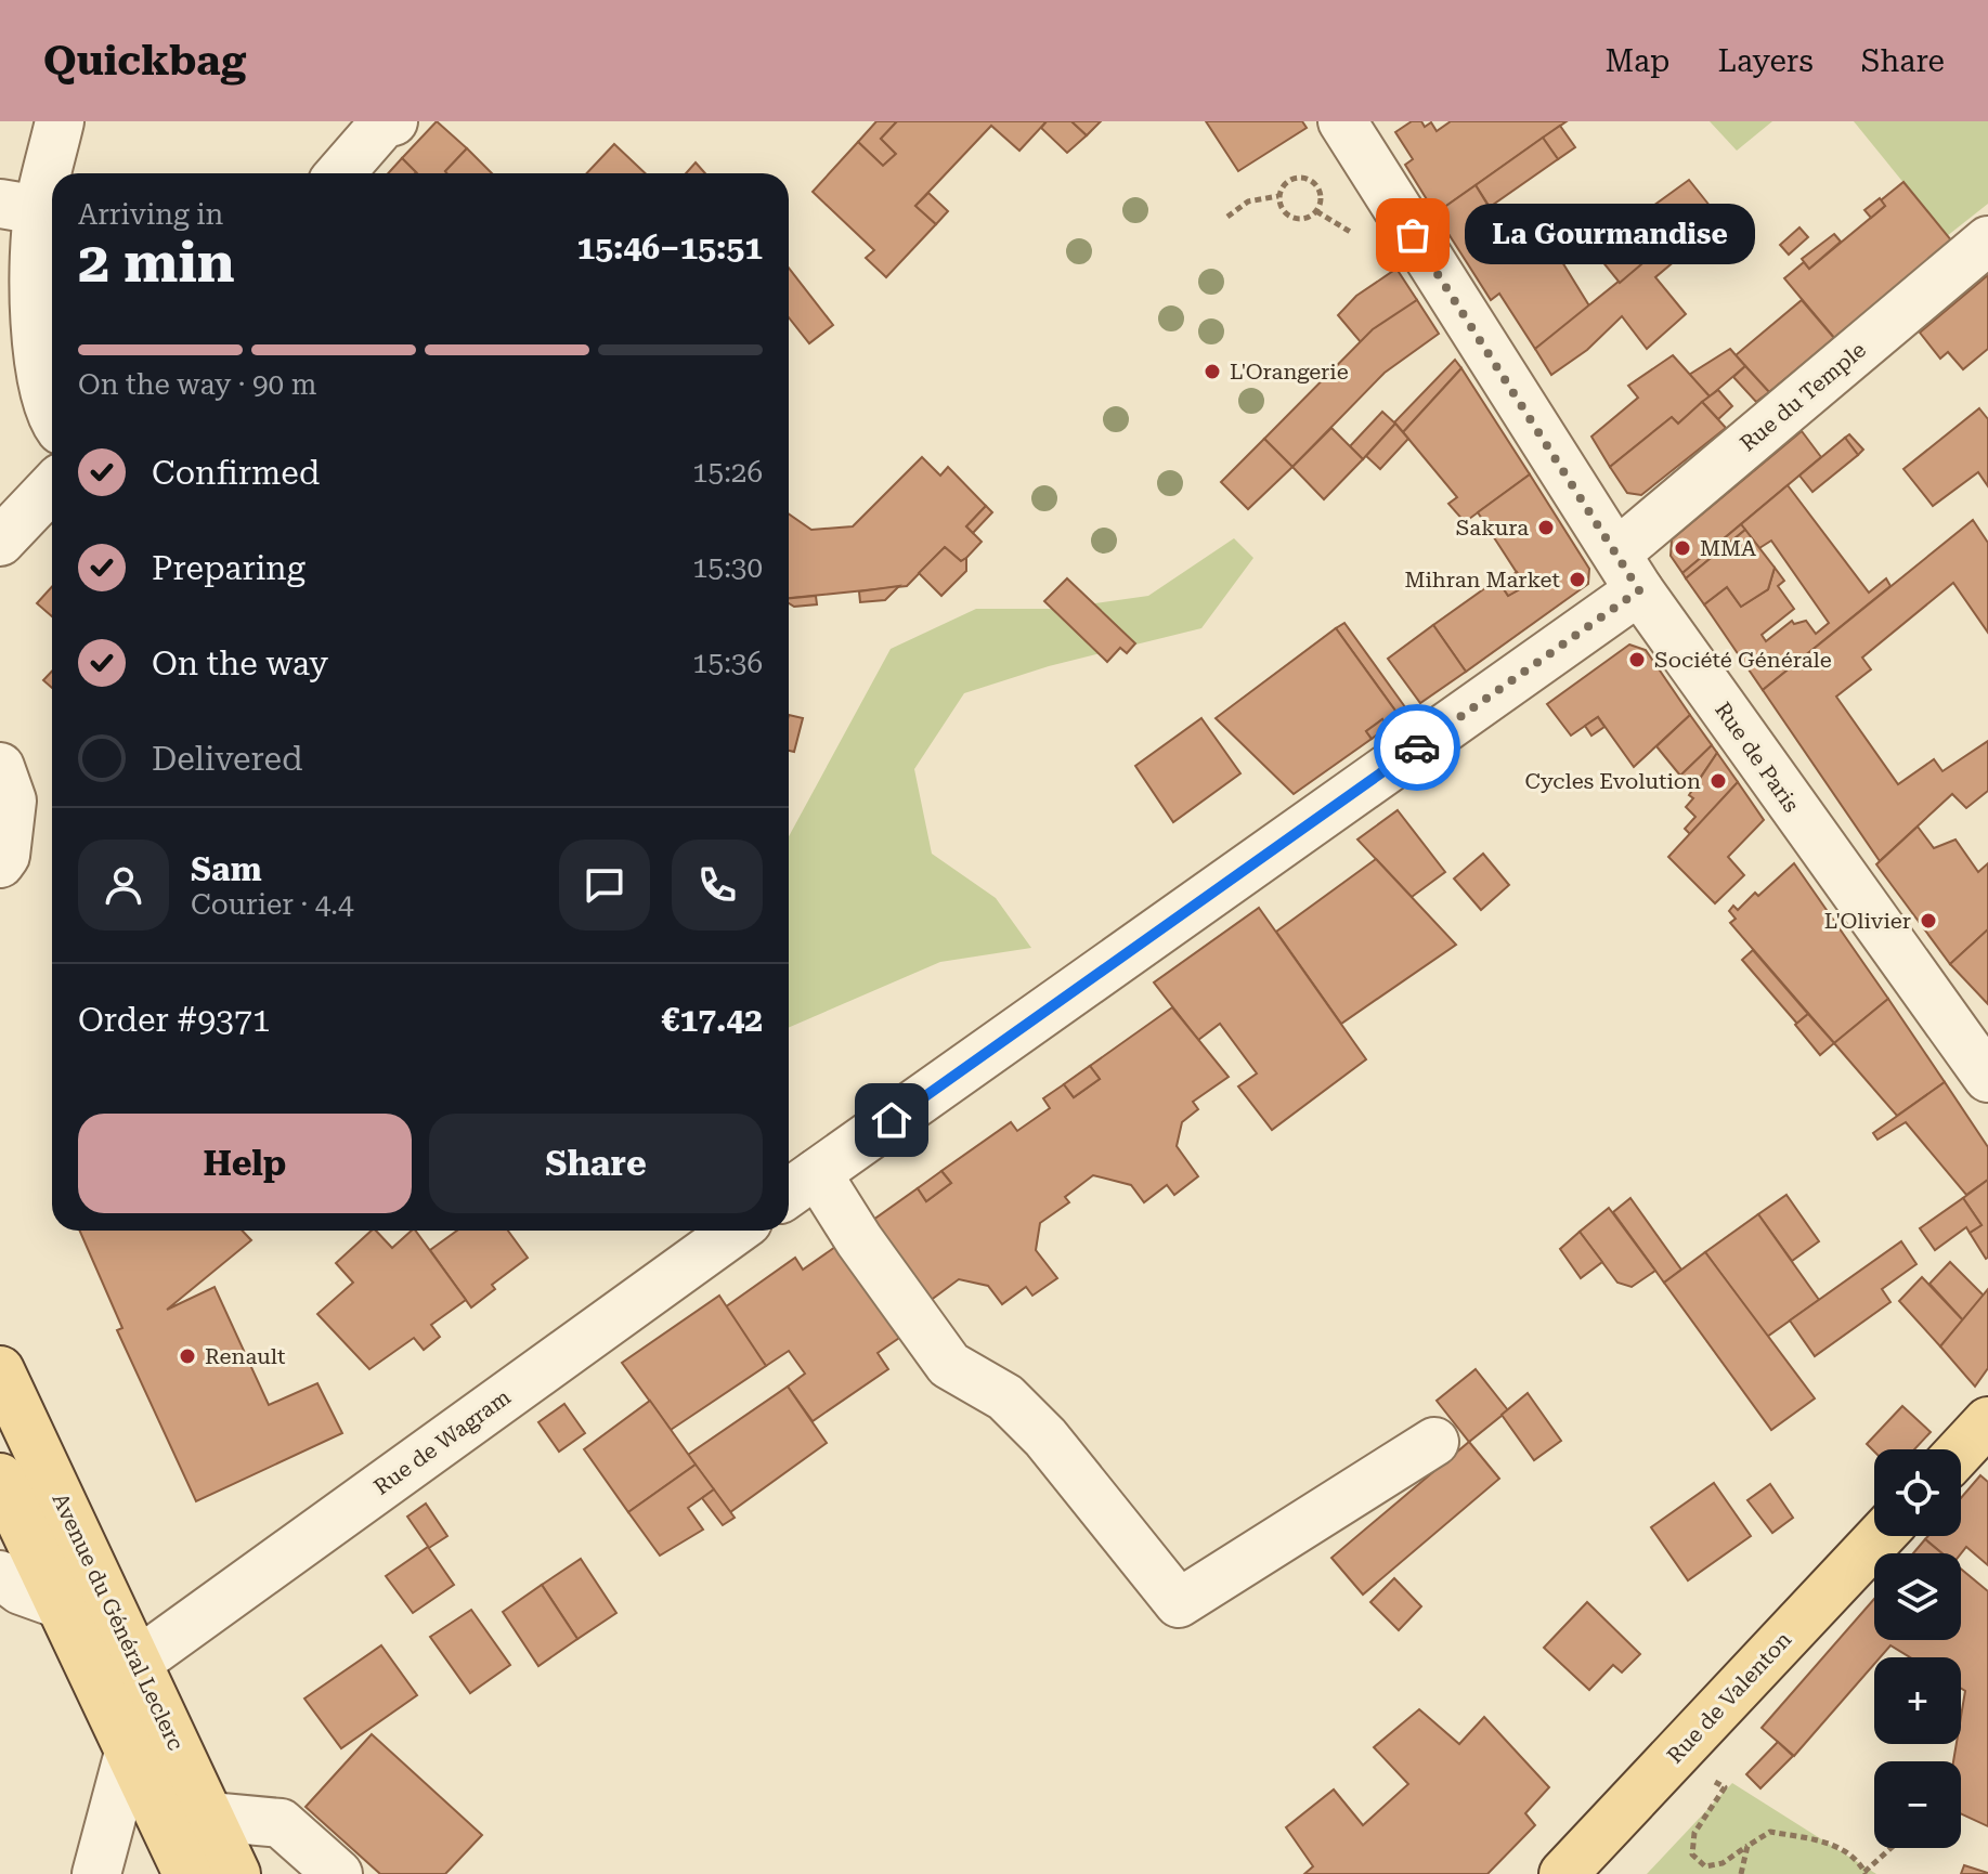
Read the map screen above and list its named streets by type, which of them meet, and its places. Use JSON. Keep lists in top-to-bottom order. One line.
{"streets":{"main road":["Avenue du Général Leclerc","Rue de Valenton"],"street":["Rue du Temple","Rue de Paris","Rue de Wagram"]},"crossings":[["Rue du Temple","Rue de Paris"],["Rue de Wagram","Avenue du Général Leclerc"]],"places":["La Gourmandise","L'Orangerie","Sakura","MMA","Mihran Market","Société Générale","Cycles Evolution","L'Olivier","Renault"],"page":{"header":"Quickbag","nav":["Map","Layers","Share"],"heading":["2 min","Arriving in","15:46–15:51"],"panel":["Sam","Courier · 4.4","Order #9371","€17.42"],"bubble":"La Gourmandise","bar":"On the way · 90 m","list":[["Confirmed","15:26"],["Preparing","15:30"],["On the way","15:36"],"Delivered"],"buttons":["Help","Share"],"map_buttons":["+","−"]}}
